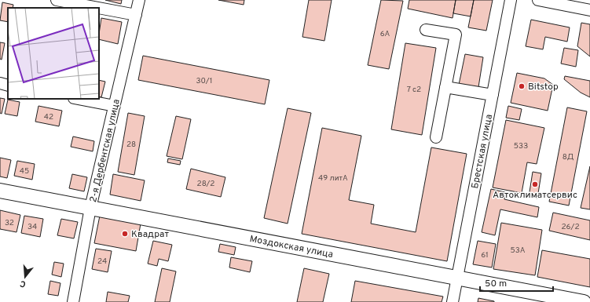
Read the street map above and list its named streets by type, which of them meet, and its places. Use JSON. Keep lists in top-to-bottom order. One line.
{"streets":{"main road":["Моздокская улица"],"street":["2-я Дербентская улица","Брестская улица"]},"crossings":[["2-я Дербентская улица","Моздокская улица"],["Брестская улица","Моздокская улица"]],"places":["Bitstop","Автоклиматсервис","Квадрат"],"house_numbers":["6А","30/1","7 с2","42","28","53З","8Д","45","49 литА","28/2","32","34","26/2","53А","61","24"],"scale_bar":"50 m","north":"bottom"}
